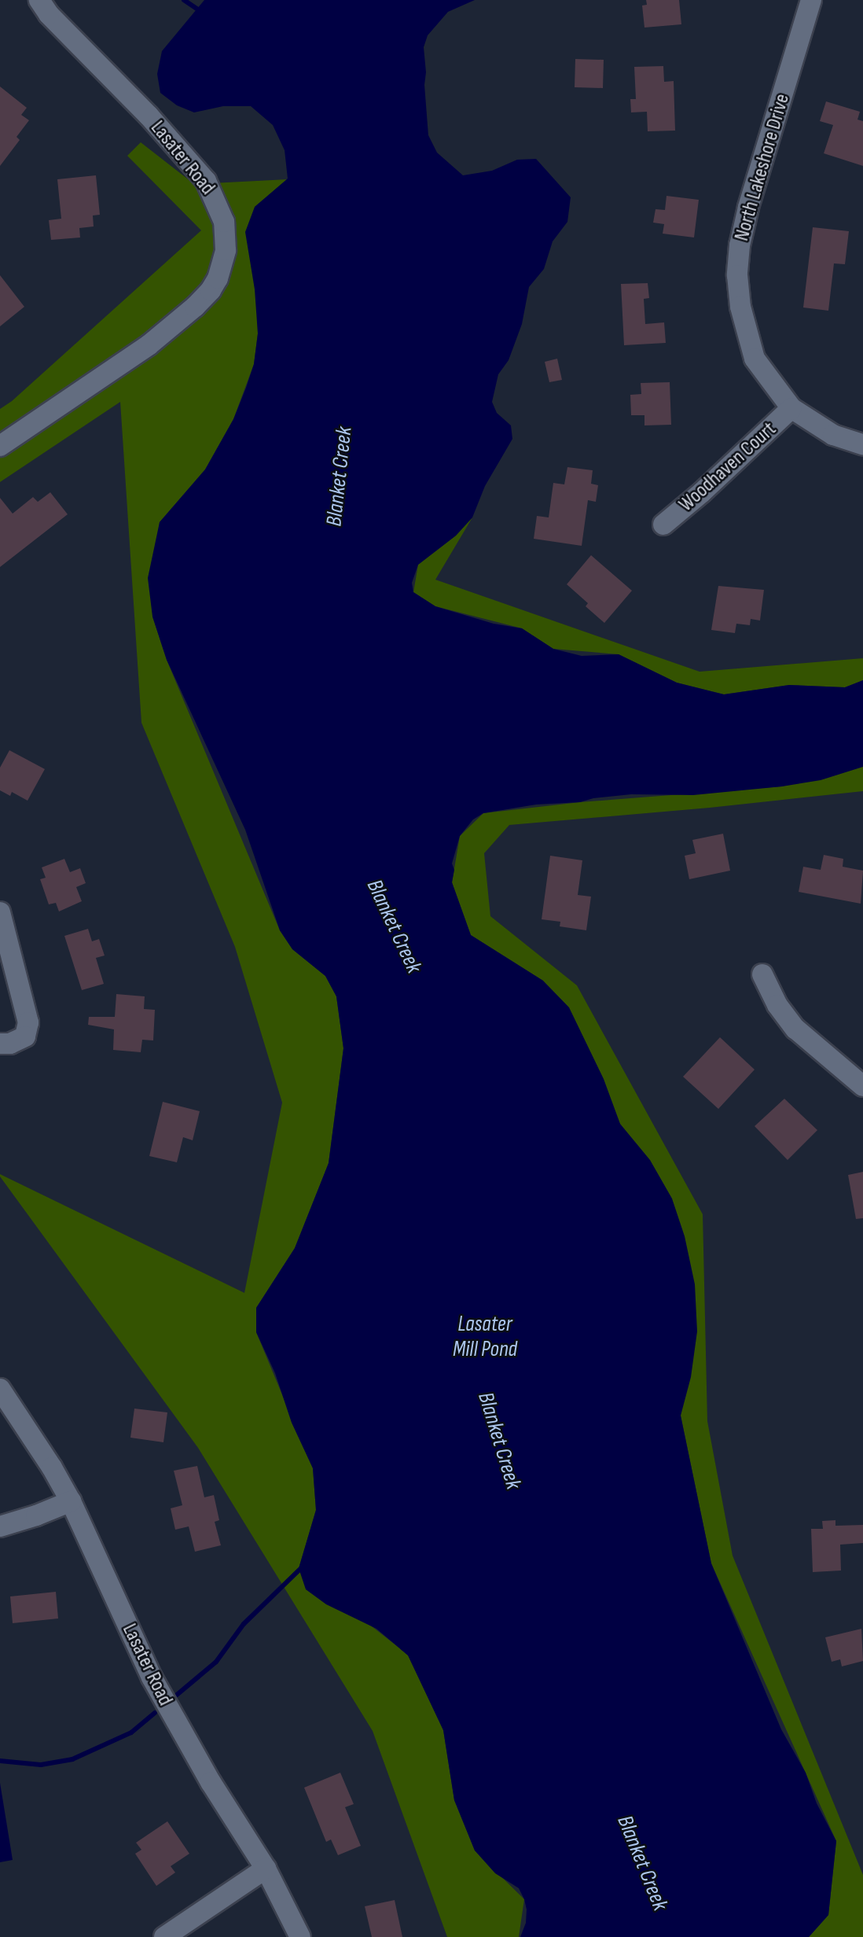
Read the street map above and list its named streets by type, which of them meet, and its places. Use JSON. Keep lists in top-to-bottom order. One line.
{"streets":{"street":["Lasater Road","North Lakeshore Drive","Woodhaven Court"]},"crossings":[["North Lakeshore Drive","Woodhaven Court"]],"water":["Blanket Creek","Lasater Mill Pond"]}
